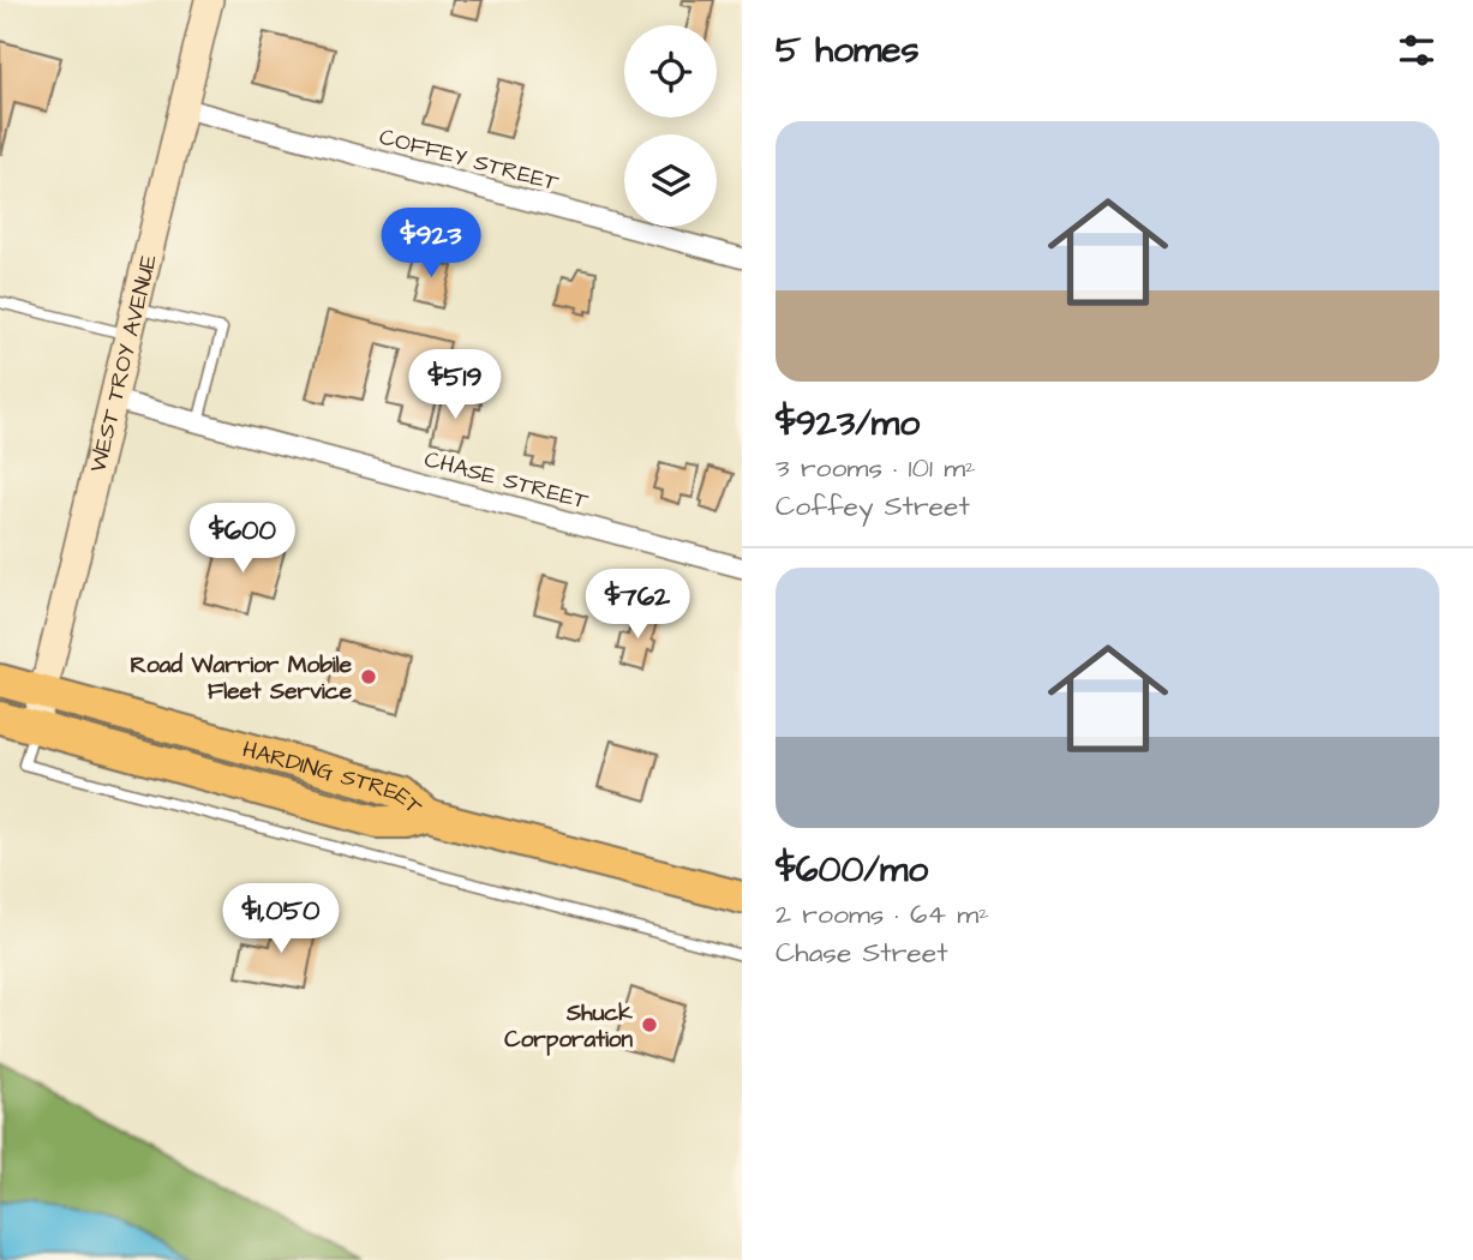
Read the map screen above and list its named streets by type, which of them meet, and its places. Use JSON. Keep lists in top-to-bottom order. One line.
{"streets":{"main road":["WEST TROY AVENUE","HARDING STREET"],"street":["COFFEY STREET","CHASE STREET"]},"crossings":[["COFFEY STREET","WEST TROY AVENUE"],["WEST TROY AVENUE","CHASE STREET"],["WEST TROY AVENUE","HARDING STREET"]],"places":["Road Warrior Mobile Fleet Service","Shuck Corporation"],"page":{"heading":"5 homes","list":[{"name":"$923/mo","note":"3 rooms · 101 m² · Coffey Street"},{"name":"$600/mo","note":"2 rooms · 64 m² · Chase Street"}],"price":["$923","$519","$600","$762","$1,050"]}}
